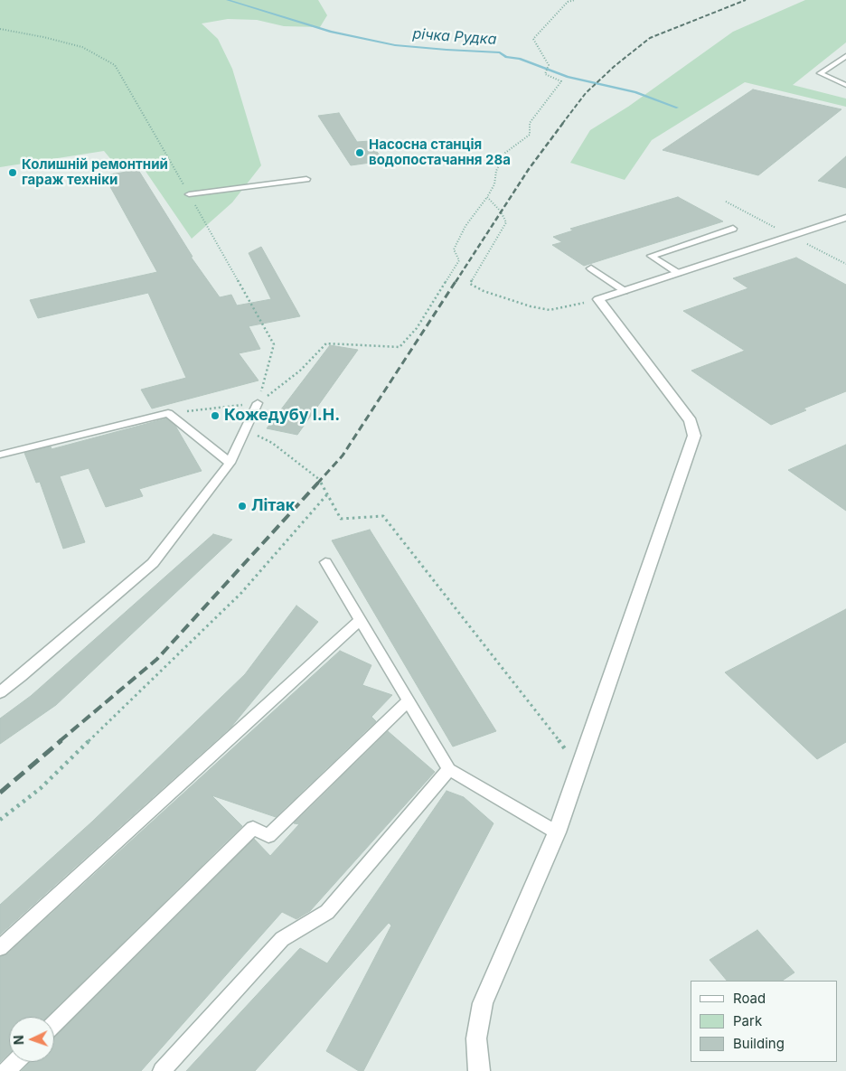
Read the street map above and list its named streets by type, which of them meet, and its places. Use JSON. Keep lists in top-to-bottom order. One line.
{"water":["річка Рудка"],"places":["Насосна станція водопостачання 28а","Колишній ремонтний гараж техніки","Кожедубу І.Н.","Літак"],"legend":["Road","Park","Building"],"north":"left"}
